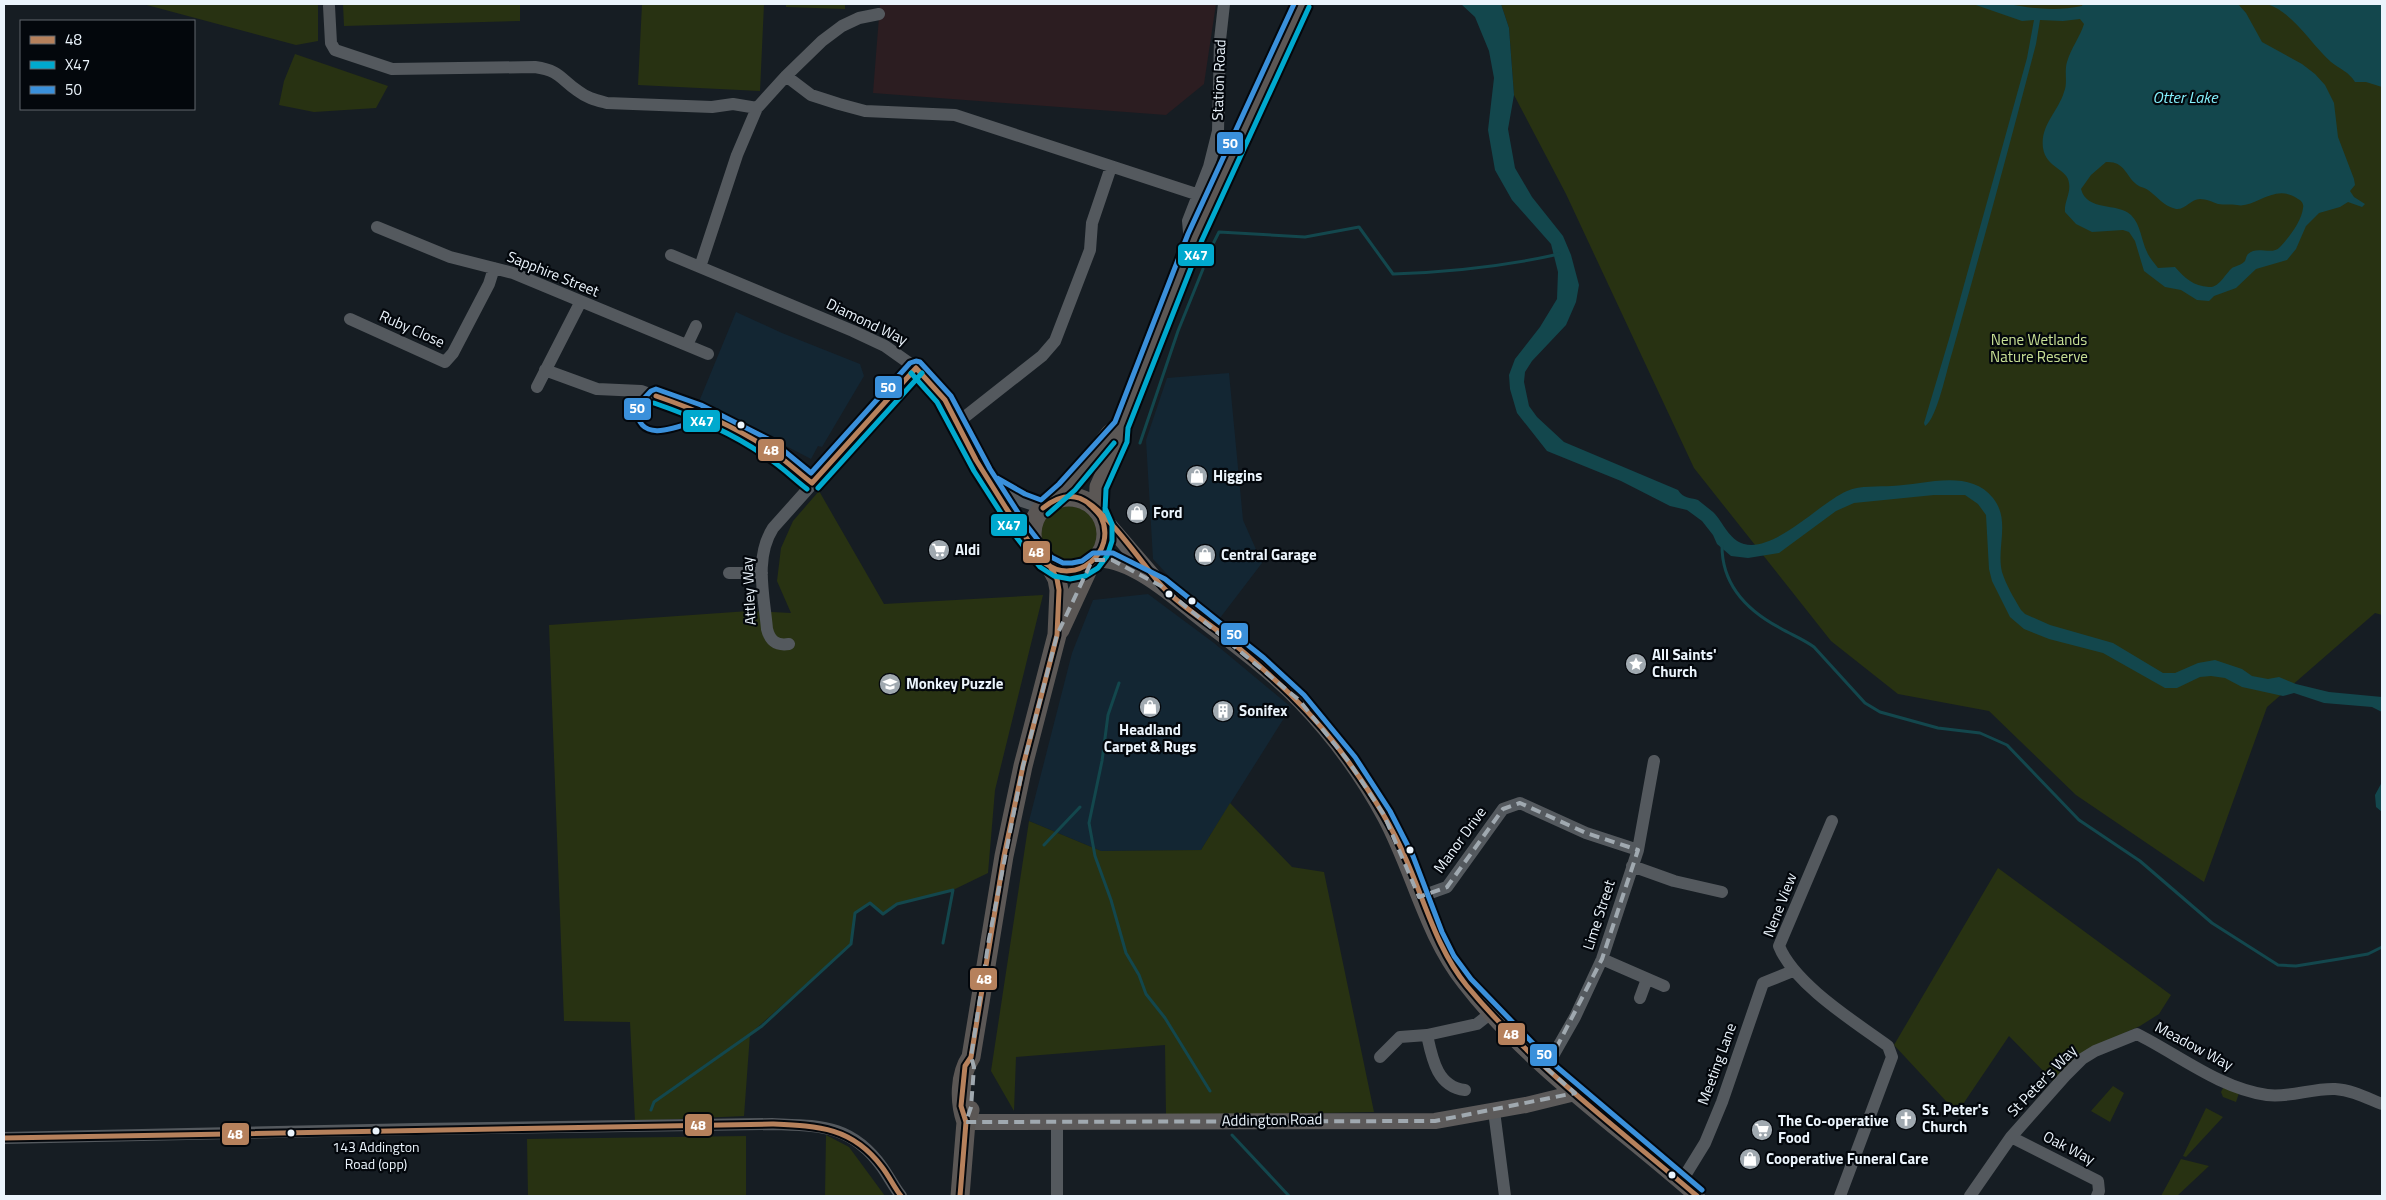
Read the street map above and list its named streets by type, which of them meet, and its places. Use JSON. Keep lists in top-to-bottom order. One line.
{"streets":{"highway":["Station Road"],"main road":["Addington Road"],"street":["Sapphire Street","Diamond Way","Ruby Close","Attley Way","Manor Drive","Nene View","Lime Street","Meadow Way","Meeting Lane","St Peter's Way","Oak Way"]},"crossings":[["Station Road","Diamond Way"],["Sapphire Street","Ruby Close"],["Diamond Way","Attley Way"],["Manor Drive","Lime Street"],["Nene View","Meeting Lane"],["Meadow Way","St Peter's Way"],["St Peter's Way","Oak Way"]],"water":["Otter Lake"],"parks":["Nene Wetlands Nature Reserve"],"places":{"shop":["Higgins","Ford","Central Garage","Headland Carpet & Rugs","Cooperative Funeral Care"],"supermarket":["Aldi","The Co-operative Food"],"place":["All Saints' Church"],"school or university":["Monkey Puzzle"],"building":["Sonifex"],"church":["St. Peter's Church"],"other":["143 Addington Road (opp)"]},"lines":["transit line 50","transit line X47","transit line 48"],"legend":["48","X47","50"]}
